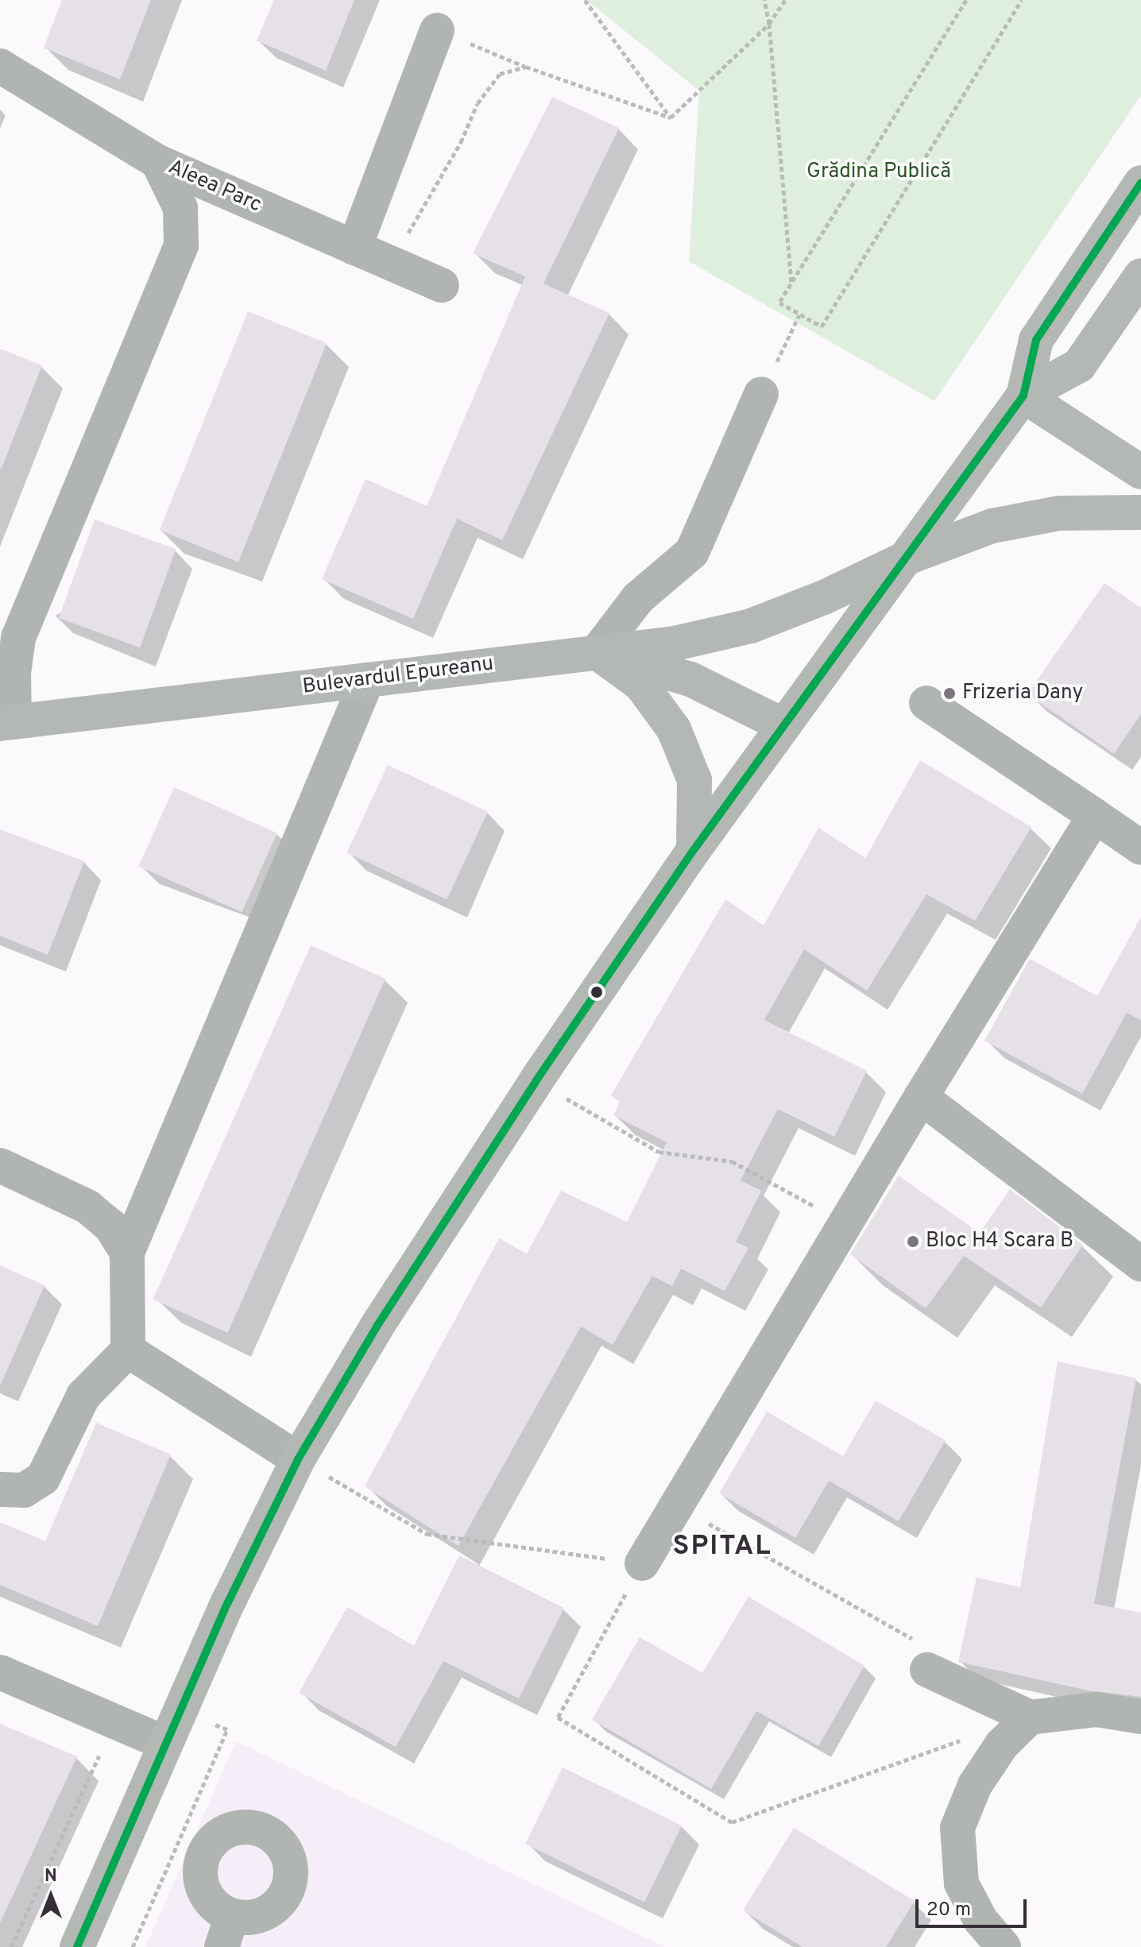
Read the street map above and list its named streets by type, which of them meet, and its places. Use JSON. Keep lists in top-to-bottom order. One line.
{"streets":{"main road":["Bulevardul Epureanu"],"street":["Aleea Parc"]},"districts":["SPITAL"],"parks":["Grădina Publică"],"places":["Frizeria Dany","Bloc H4 Scara B"],"scale_bar":"20 m","north":"top"}
